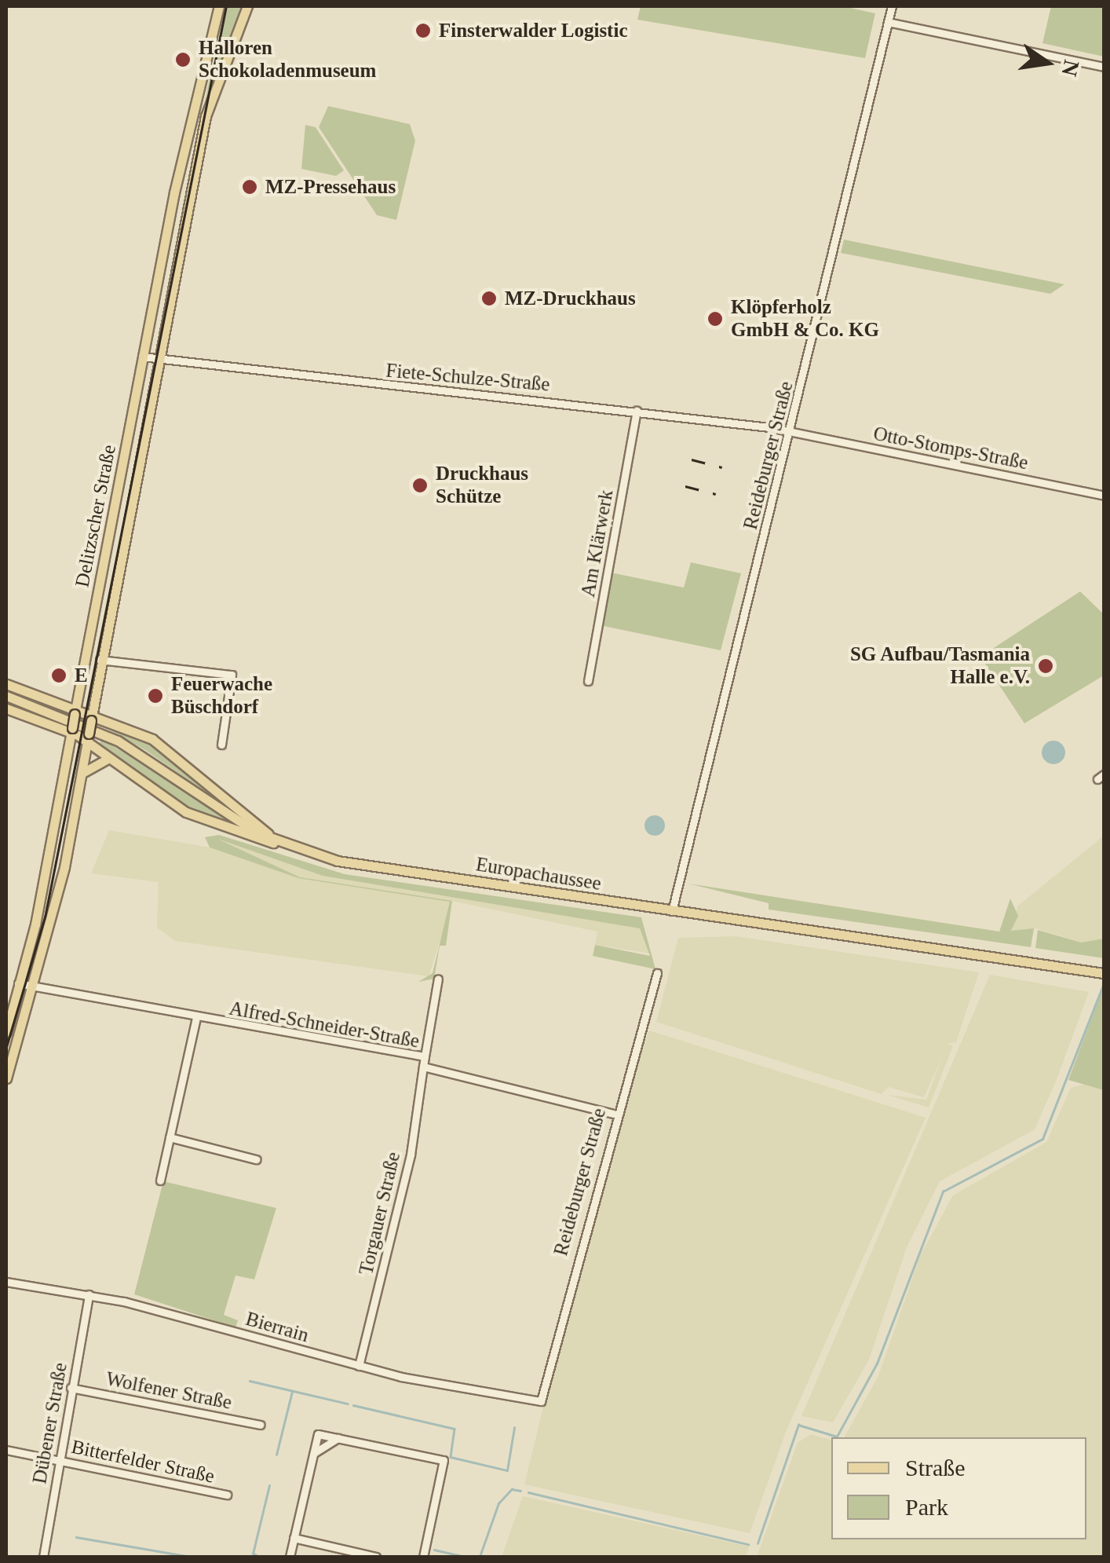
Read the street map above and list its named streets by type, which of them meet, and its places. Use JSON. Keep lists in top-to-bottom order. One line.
{"streets":{"main road":["Delitzscher Straße","Europachaussee"],"street":["Fiete-Schulze-Straße","Otto-Stomps-Straße","Reideburger Straße","Am Klärwerk","Alfred-Schneider-Straße","Torgauer Straße","Bierrain","Wolfener Straße","Dübener Straße","Bitterfelder Straße"]},"crossings":[["Fiete-Schulze-Straße","Otto-Stomps-Straße"],["Fiete-Schulze-Straße","Reideburger Straße"],["Fiete-Schulze-Straße","Delitzscher Straße"],["Fiete-Schulze-Straße","Am Klärwerk"],["Otto-Stomps-Straße","Reideburger Straße"],["Reideburger Straße","Europachaussee"],["Reideburger Straße","Alfred-Schneider-Straße"],["Reideburger Straße","Bierrain"],["Delitzscher Straße","Alfred-Schneider-Straße"],["Alfred-Schneider-Straße","Torgauer Straße"],["Torgauer Straße","Bierrain"],["Bierrain","Dübener Straße"],["Wolfener Straße","Dübener Straße"],["Dübener Straße","Bitterfelder Straße"]],"places":["Finsterwalder Logistic","Halloren Schokoladenmuseum","MZ-Pressehaus","MZ-Druckhaus","Klöpferholz GmbH & Co. KG","Druckhaus Schütze","SG Aufbau/Tasmania Halle e.V.","E","Feuerwache Büschdorf"],"legend":["Straße","Park"],"north":"right"}
